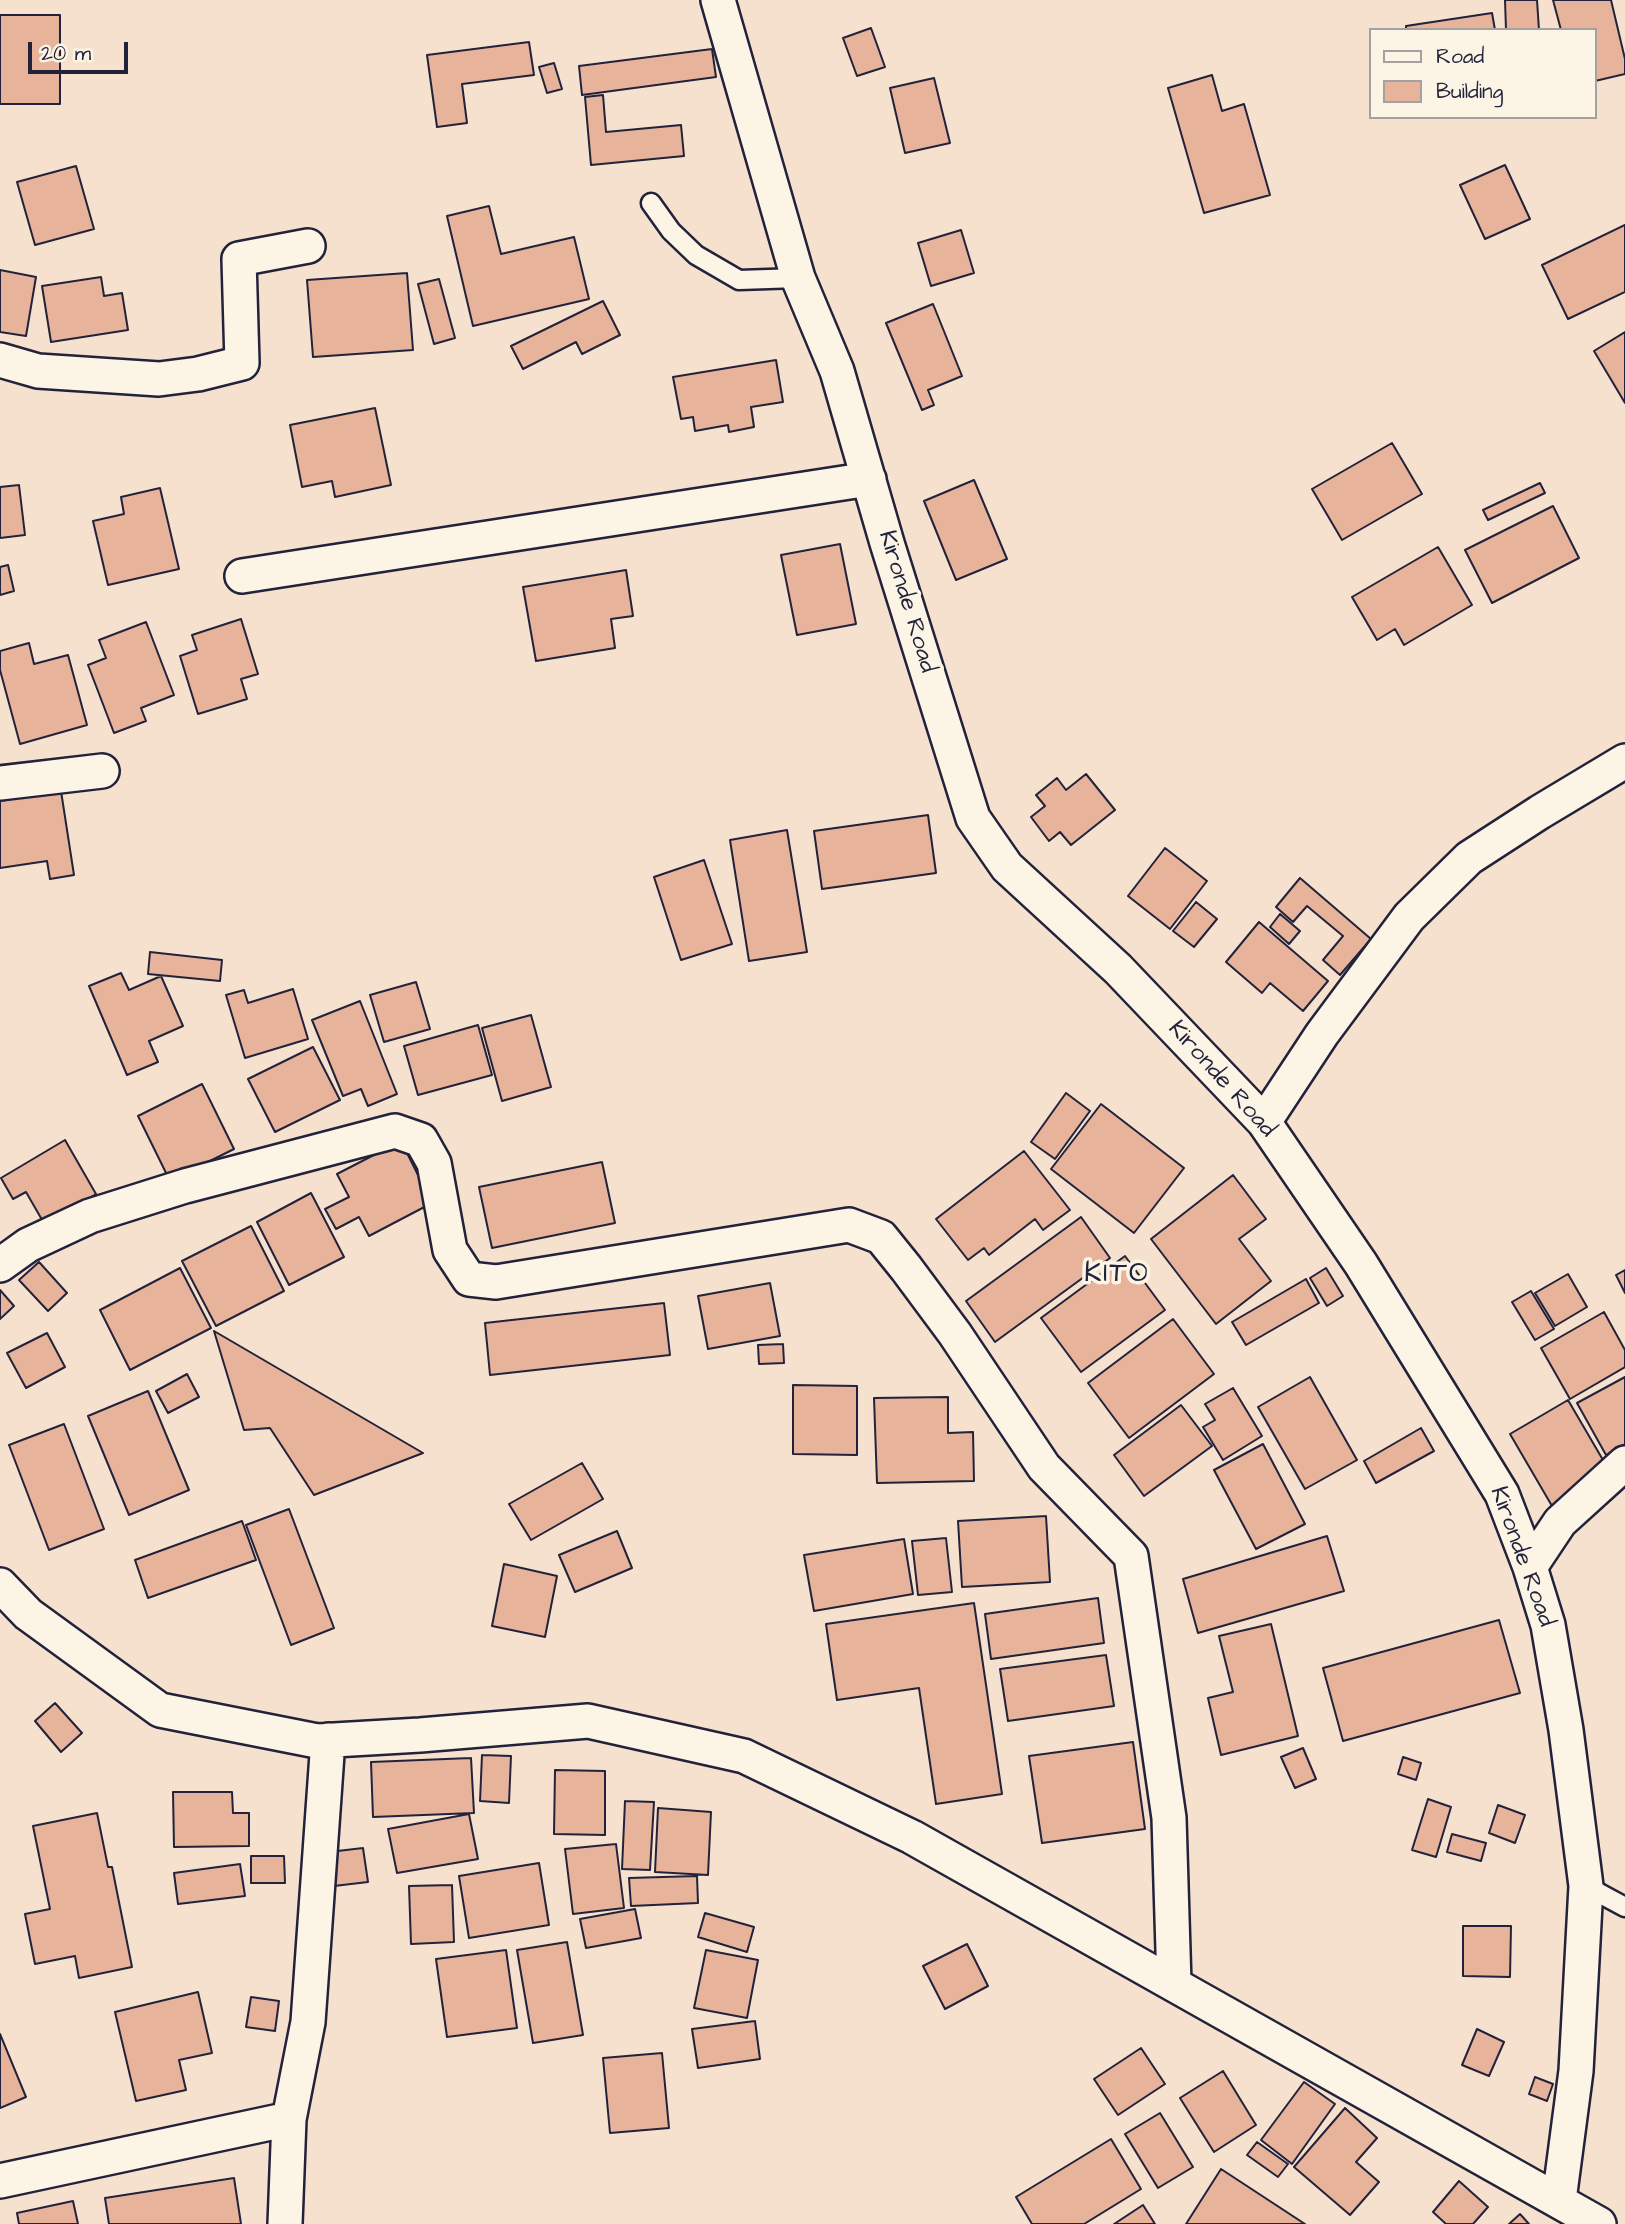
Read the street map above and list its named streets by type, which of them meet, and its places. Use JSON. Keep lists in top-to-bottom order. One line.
{"streets":{"street":["Kironde Road"]},"districts":["KITO"],"legend":["Road","Building"],"scale_bar":"20 m"}
